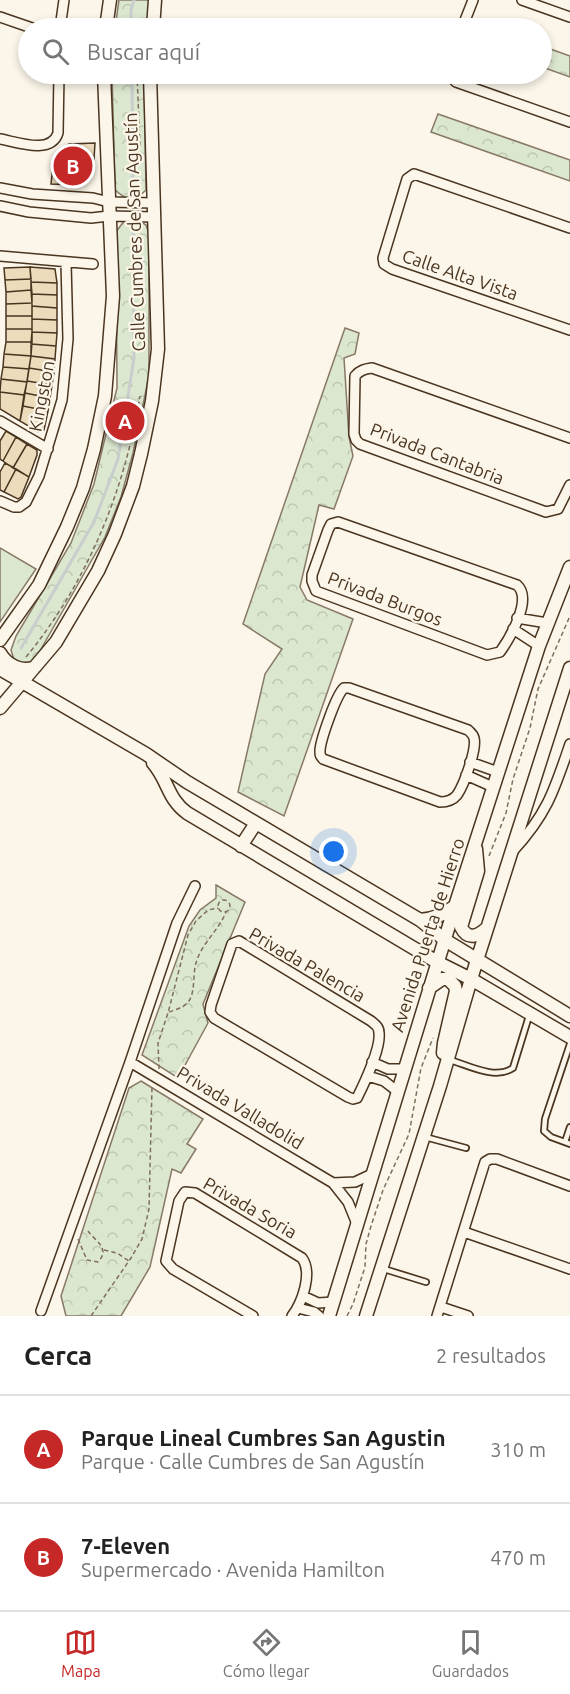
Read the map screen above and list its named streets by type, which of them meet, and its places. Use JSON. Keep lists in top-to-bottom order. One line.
{"streets":{"street":["Calle Cumbres de San Agustín","Calle Alta Vista","Kingston","Privada Cantabria","Privada Burgos","Avenida Puerta de Hierro","Privada Palencia","Privada Valladolid","Privada Soria"]},"crossings":[["Avenida Puerta de Hierro","Privada Valladolid"]],"page":{"search":"Buscar aquí","pins":["B","A"],"heading":["Cerca","2 resultados"],"list":[{"mark":"A","name":"Parque Lineal Cumbres San Agustin","note":"Parque · Calle Cumbres de San Agustín","value":"310 m"},{"mark":"B","name":"7-Eleven","note":"Supermercado · Avenida Hamilton","value":"470 m"}],"nav":["Mapa","Cómo llegar","Guardados"]}}
